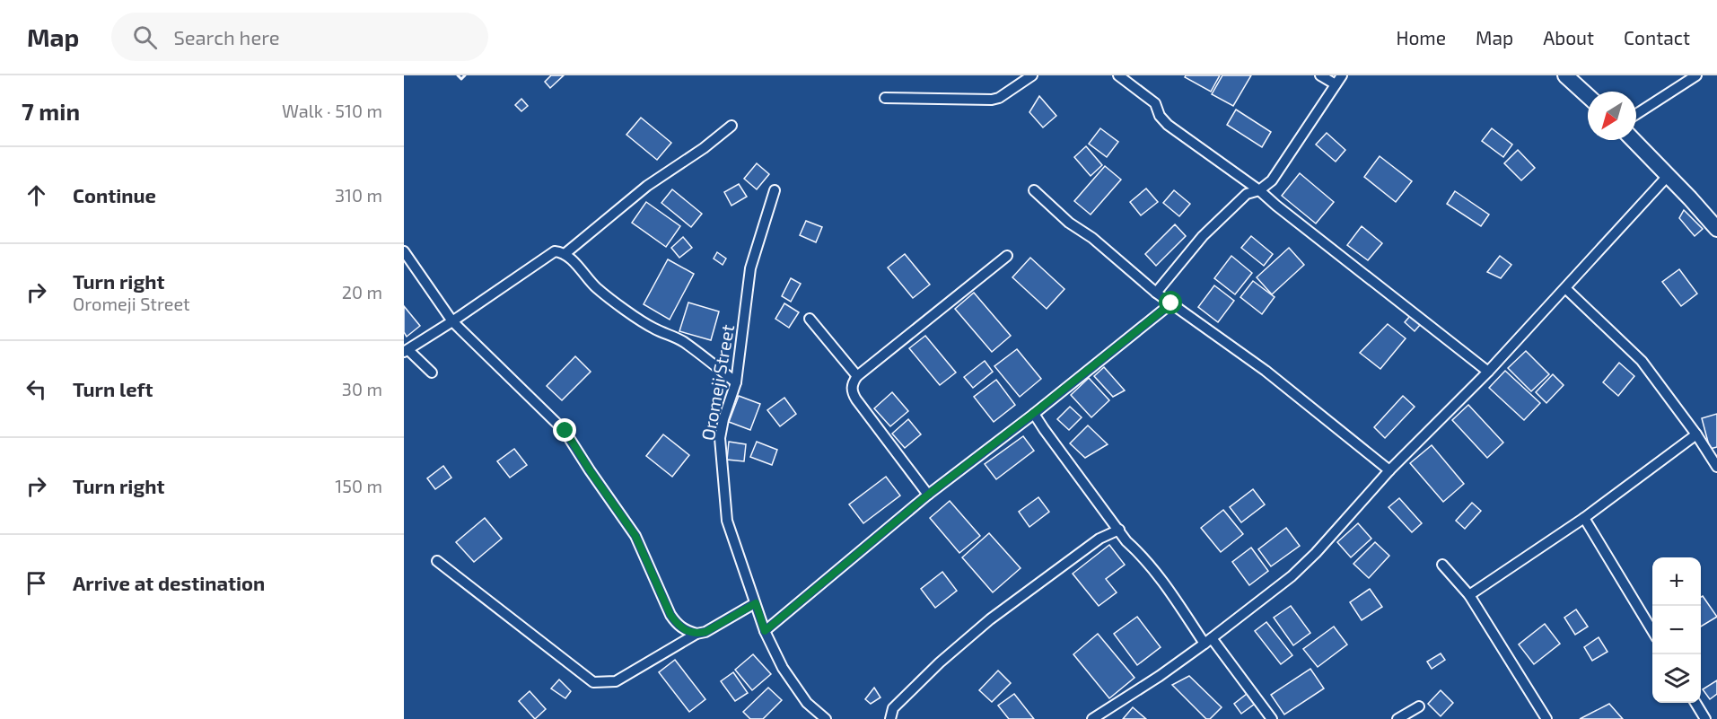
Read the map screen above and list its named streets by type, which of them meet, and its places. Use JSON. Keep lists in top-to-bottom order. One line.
{"streets":{"street":["Oromeji Street"]},"north":"bottom left","page":{"header":"Map","search":"Search here","nav":["Home","Map","About","Contact"],"heading":["7 min","Walk · 510 m"],"list":[["Continue","310 m"],["Turn right","Oromeji Street","20 m"],["Turn left","30 m"],["Turn right","150 m"],"Arrive at destination"],"map_buttons":["+","−"]}}
